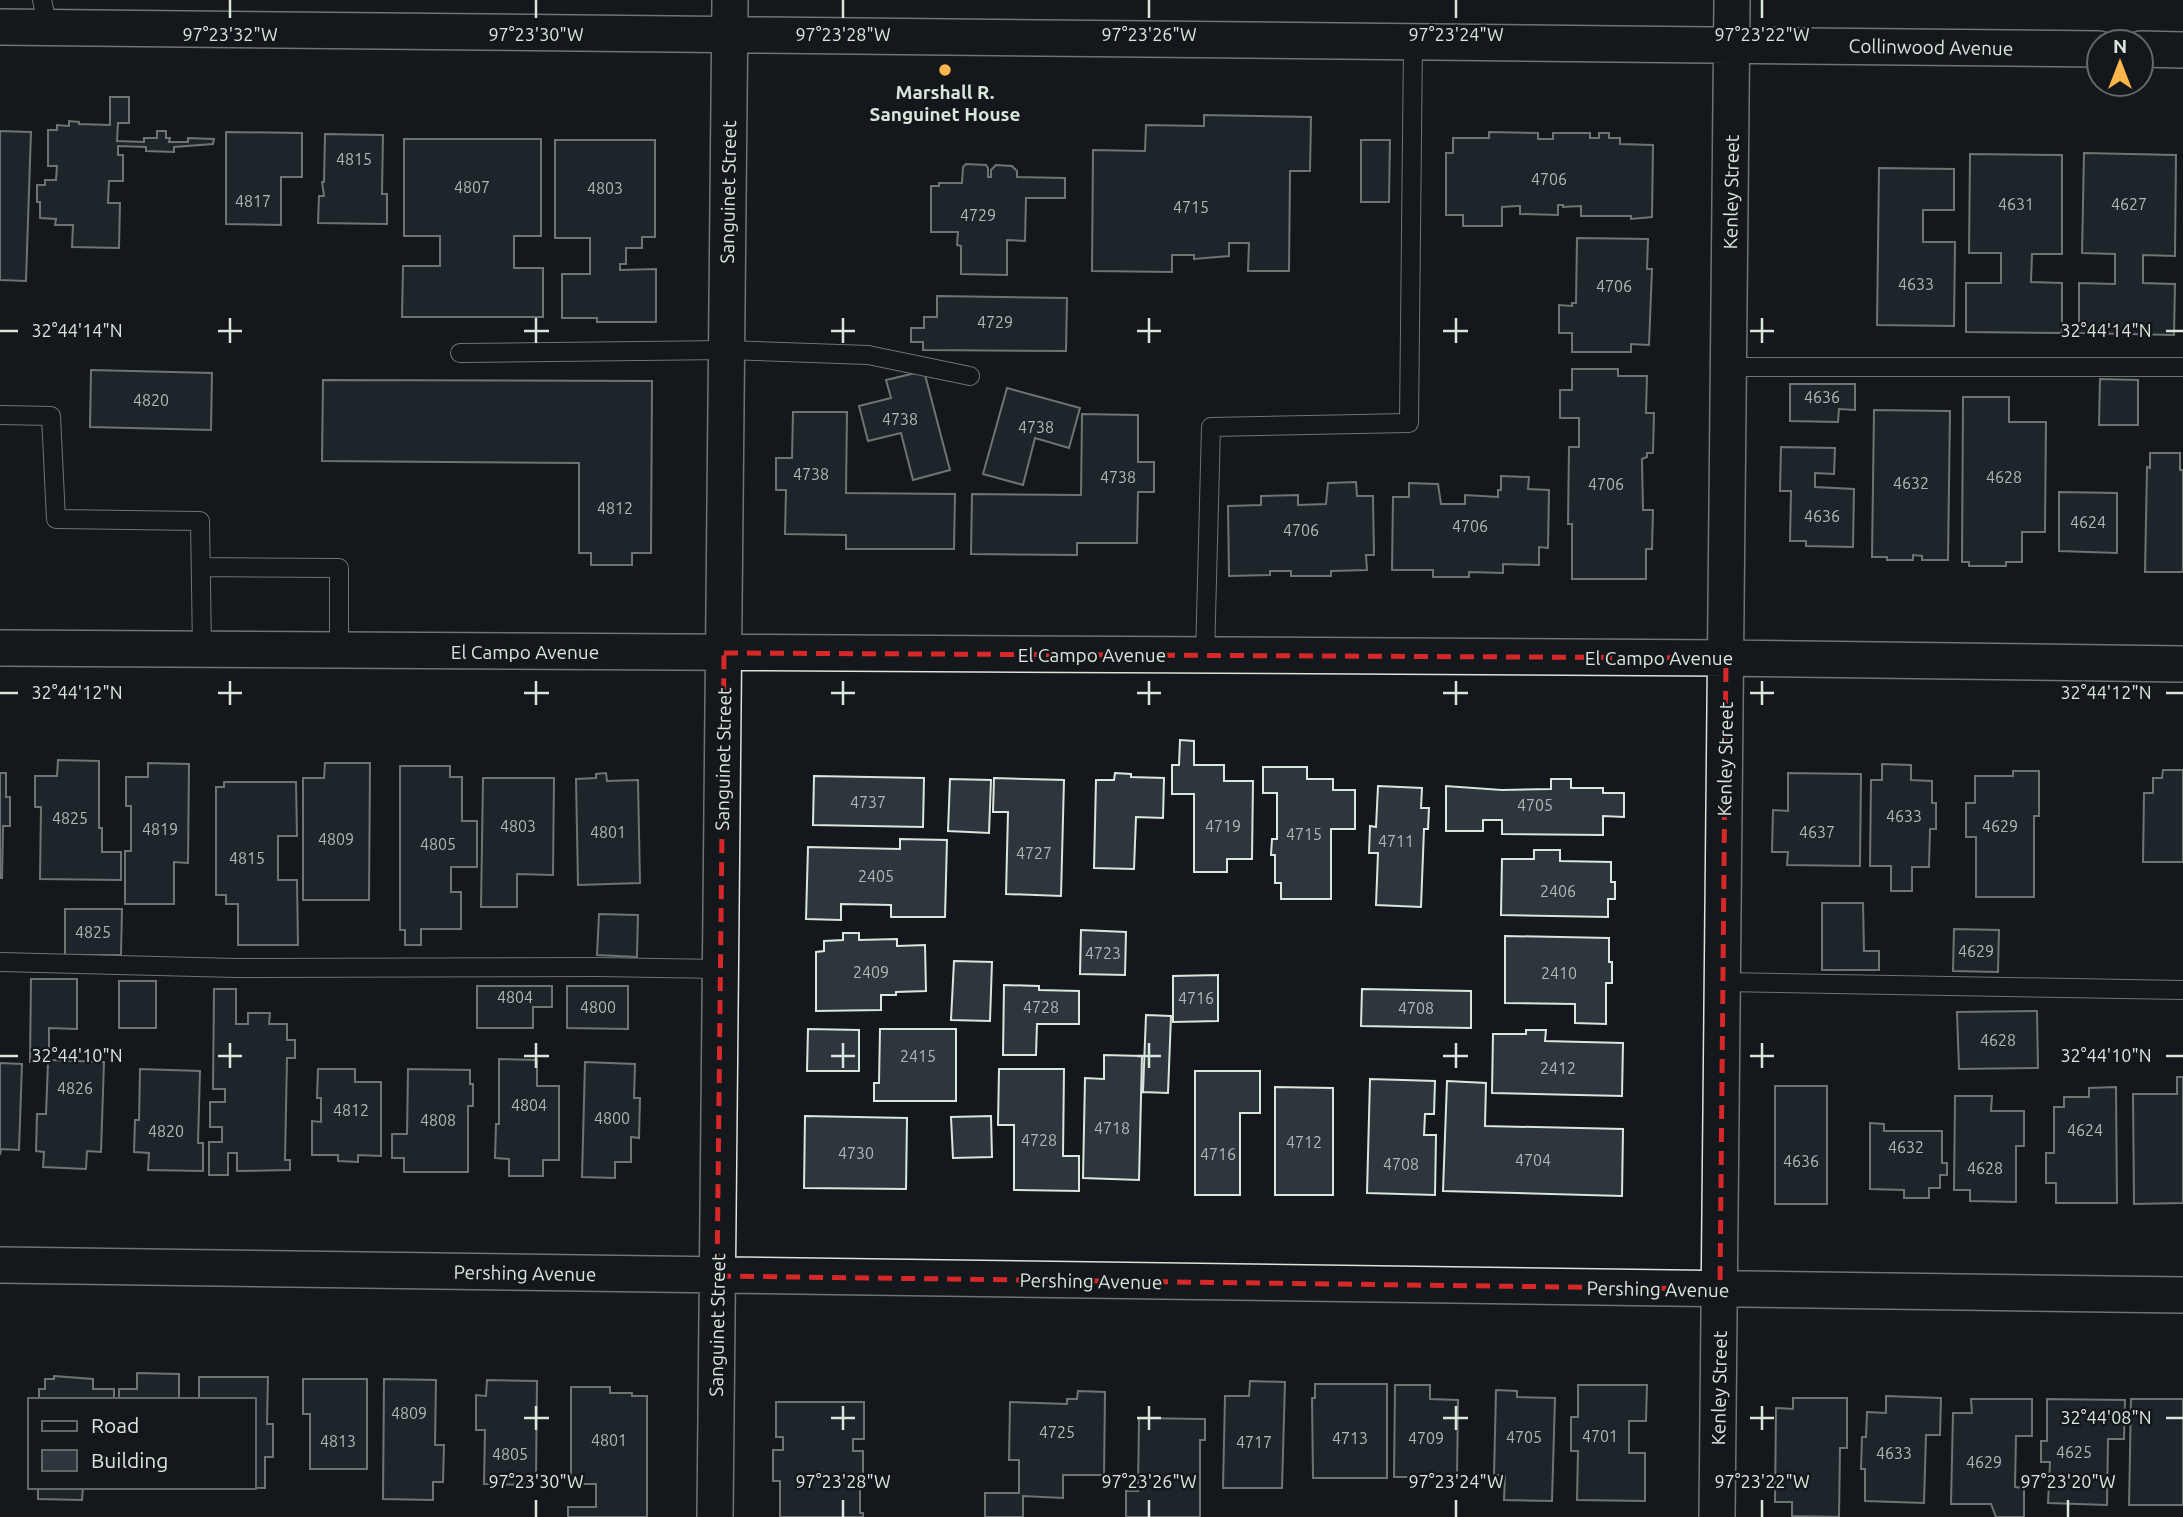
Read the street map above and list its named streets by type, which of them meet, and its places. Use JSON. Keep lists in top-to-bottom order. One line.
{"streets":{"street":["Collinwood Avenue","Sanguinet Street","Kenley Street","El Campo Avenue","Pershing Avenue"]},"crossings":[["Collinwood Avenue","Sanguinet Street"],["Collinwood Avenue","Kenley Street"],["Sanguinet Street","El Campo Avenue"],["Sanguinet Street","Pershing Avenue"],["Kenley Street","El Campo Avenue"],["Kenley Street","Pershing Avenue"]],"places":["Marshall R. Sanguinet House"],"house_numbers":["4815","4706","4807","4803","4817","4631","4627","4715","4729","4633","4706","4729","4636","4820","4738","4738","4738","4738","4628","4632","4706","4812","4636","4624","4706","4706","4737","4705","4633","4825","4803","4719","4629","4819","4801","4637","4715","4809","4711","4805","4727","4815","2405","2406","4825","4629","4723","2409","2410","4804","4716","4800","4728","4708","4628","2415","2412","4826","4804","4812","4800","4808","4718","4624","4820","4728","4712","4632","4730","4716","4704","4636","4708","4628","4809","4725","4701","4705","4713","4709","4801","4813","4717","4625","4633","4805","4629"],"legend":["Road","Building"],"north":"top","coordinates":["97°23'32\"W","97°23'30\"W","97°23'28\"W","97°23'26\"W","97°23'24\"W","97°23'22\"W","32°44'14\"N","32°44'12\"N","32°44'10\"N","32°44'08\"N","97°23'20\"W"]}
